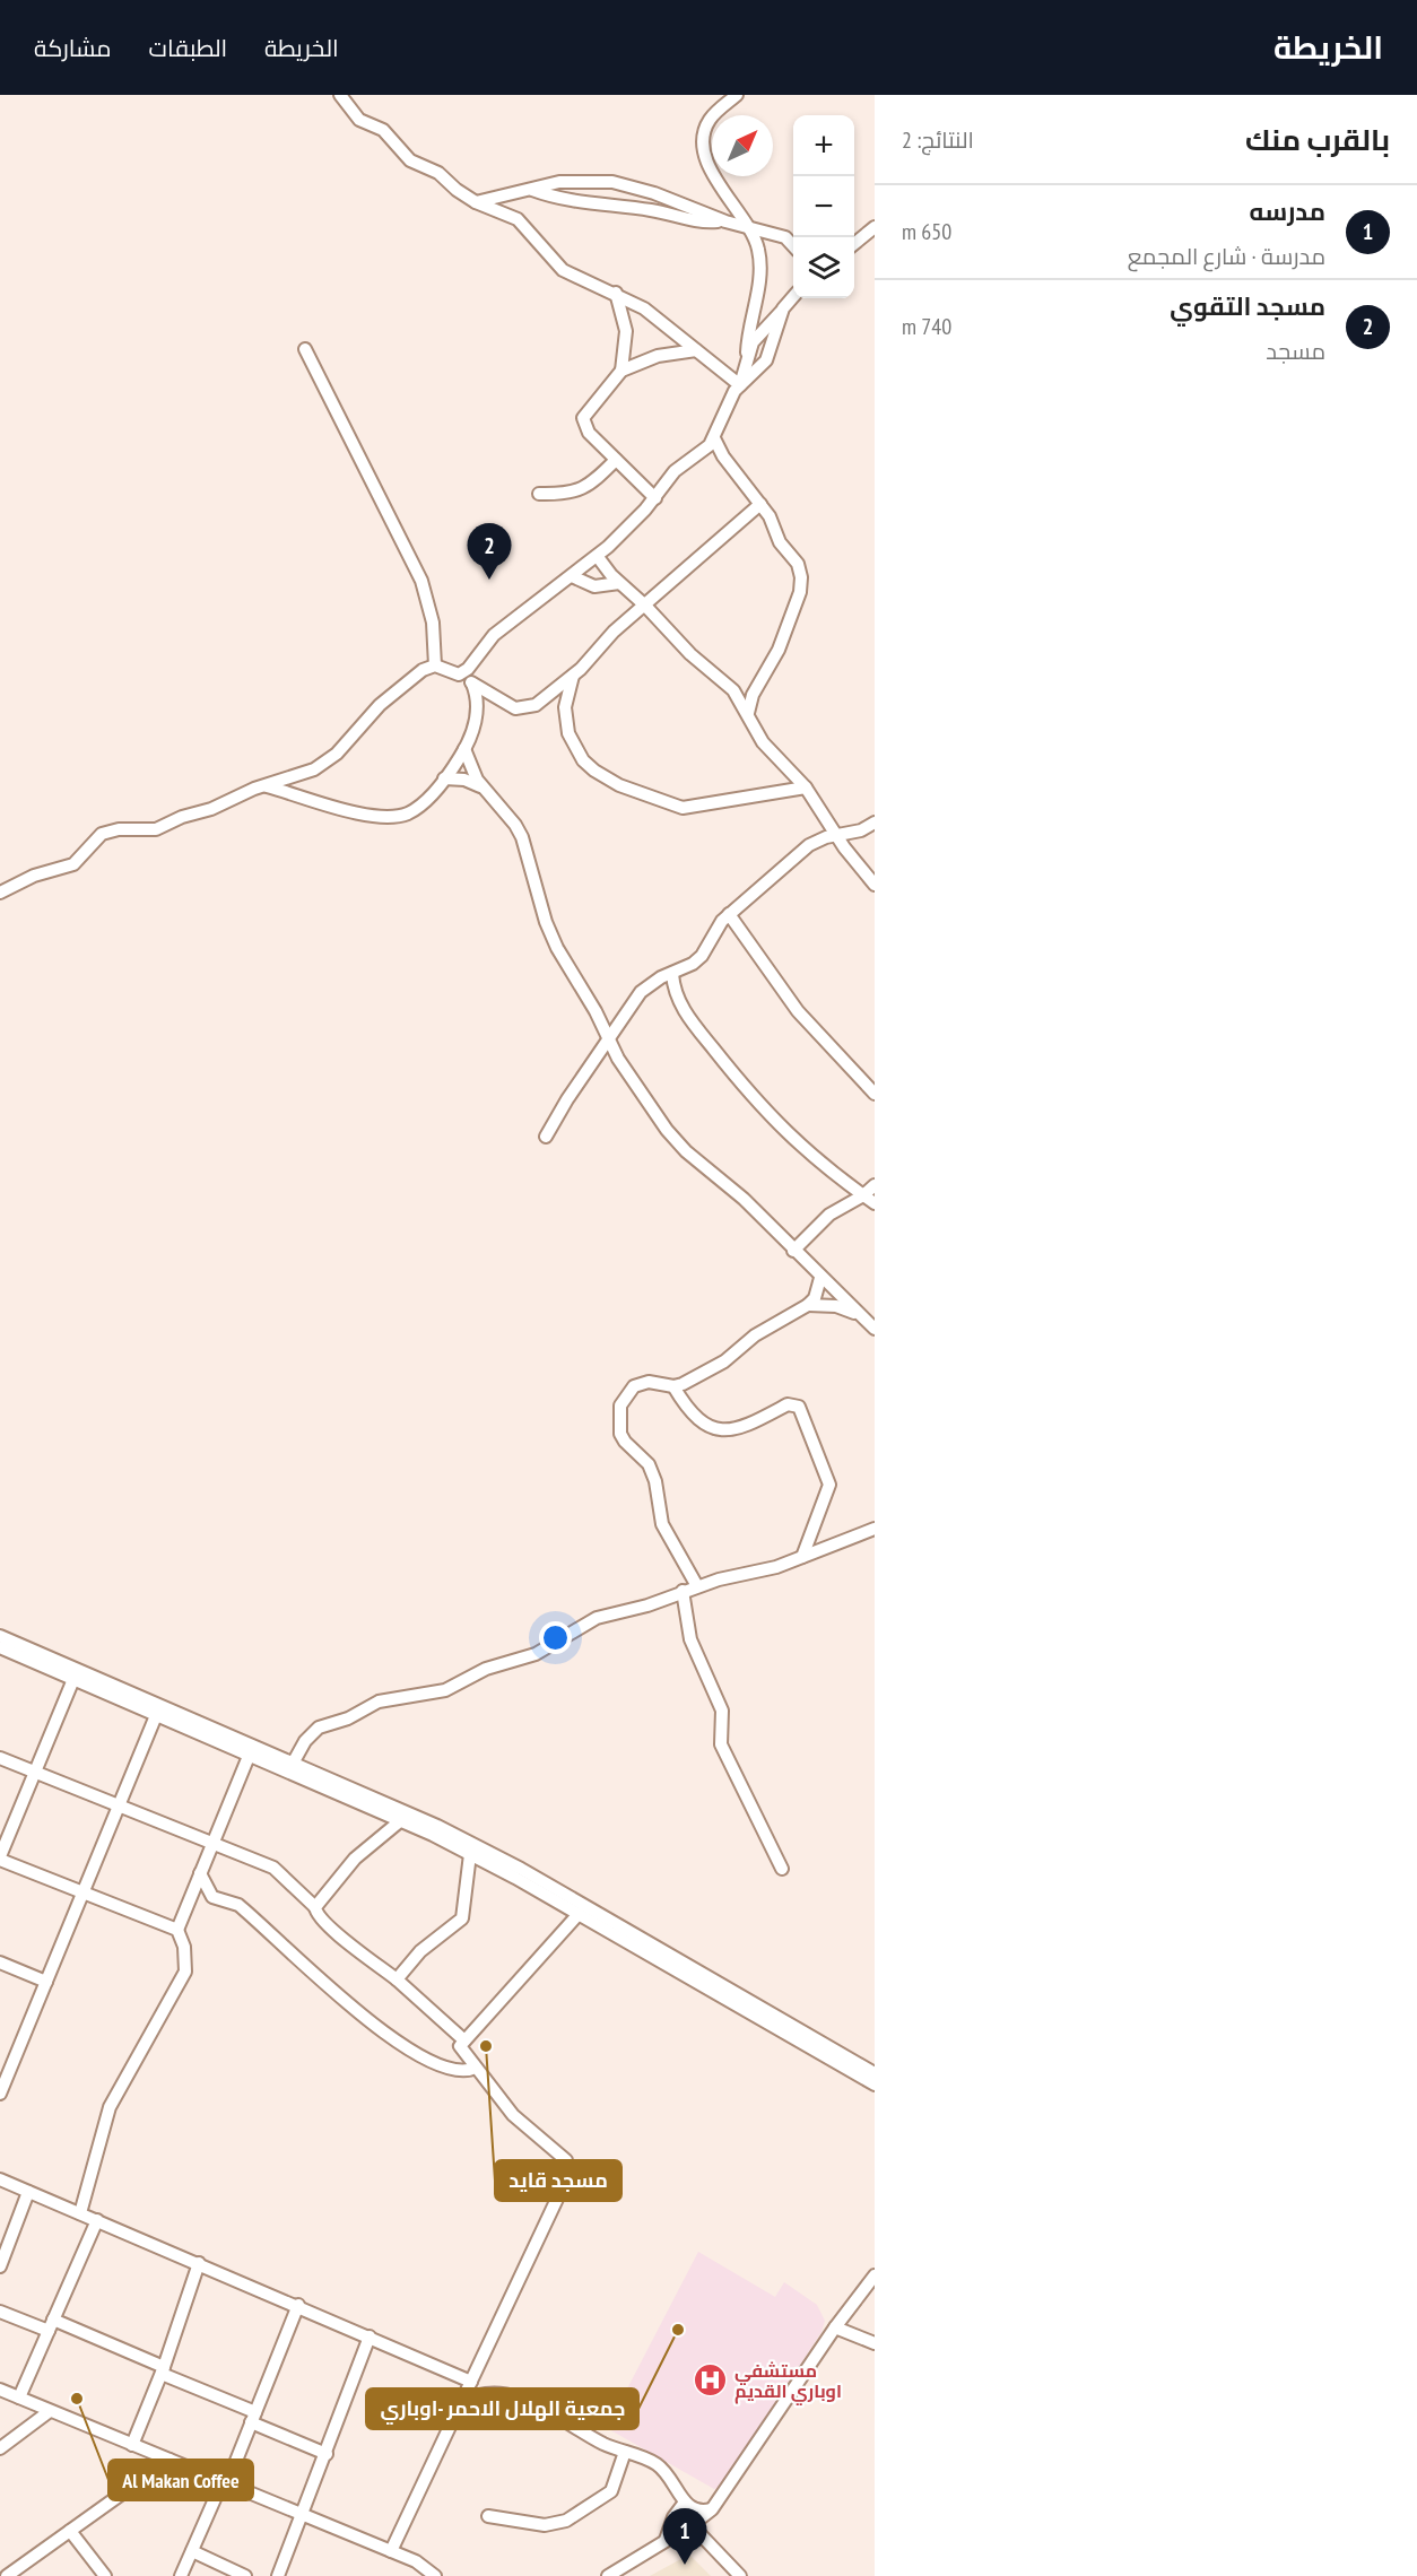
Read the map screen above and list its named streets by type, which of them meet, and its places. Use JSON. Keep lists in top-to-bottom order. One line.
{"places":{"other":["مسجد قايد","جمعية الهلال الاحمر -اوباري","Al Makan Coffee"],"hospital":["مستشفي اوباري القديم"]},"north":"top right","page":{"header":"الخريطة","nav":["الخريطة","الطبقات","مشاركة"],"heading":["بالقرب منك","النتائج: 2"],"map_buttons":["+","−"],"list":[{"mark":"1","name":"مدرسه","note":"مدرسة · شارع المجمع","value":"650 m"},{"mark":"2","name":"مسجد التقوي","note":"مسجد","value":"740 m"}],"pins":["2","1"]}}
